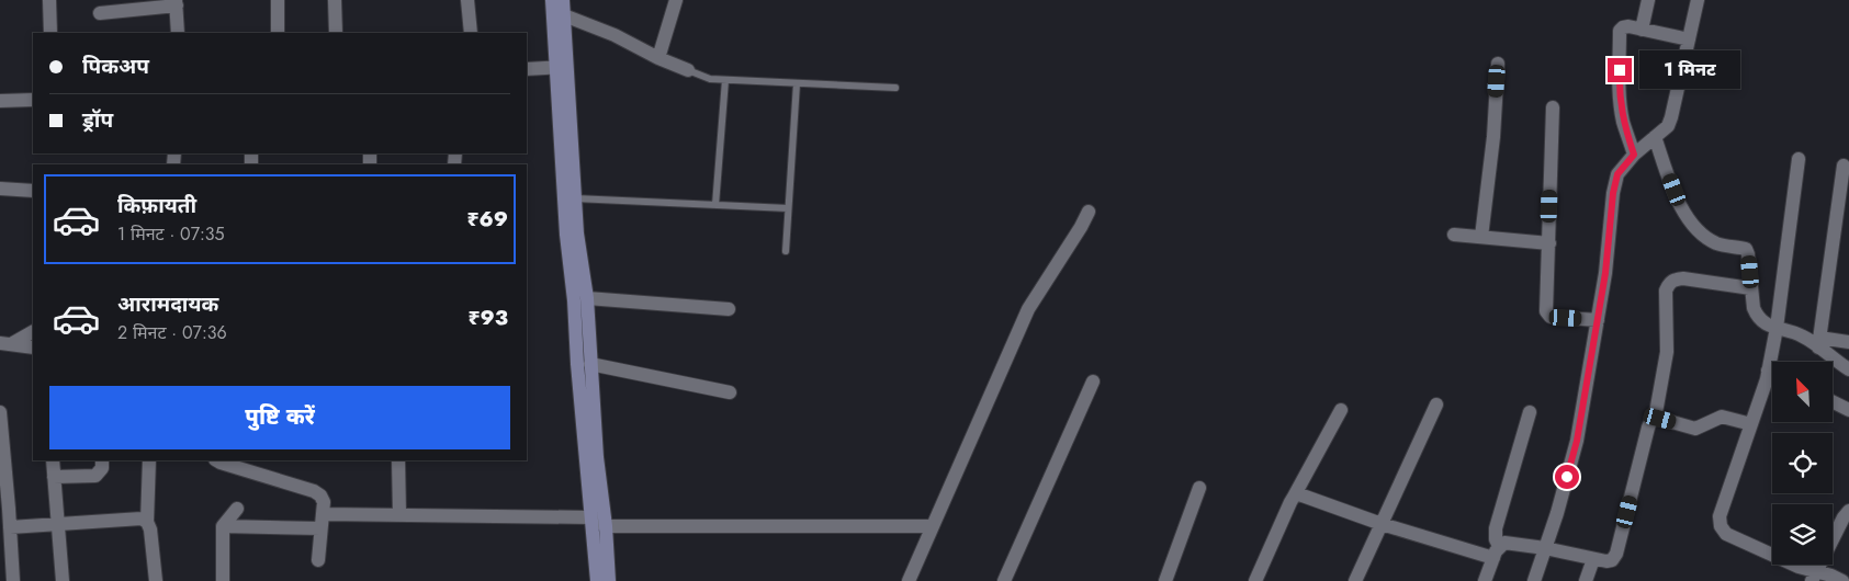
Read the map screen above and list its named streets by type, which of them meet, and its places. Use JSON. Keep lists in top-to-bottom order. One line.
{"north":"top left","page":{"banner":["पिकअप","ड्रॉप"],"bubble":"1 मिनट","list":[{"name":"किफ़ायती","note":"1 मिनट · 07:35","value":"₹69"},{"name":"आरामदायक","note":"2 मिनट · 07:36","value":"₹93"}],"buttons":"पुष्टि करें"}}
